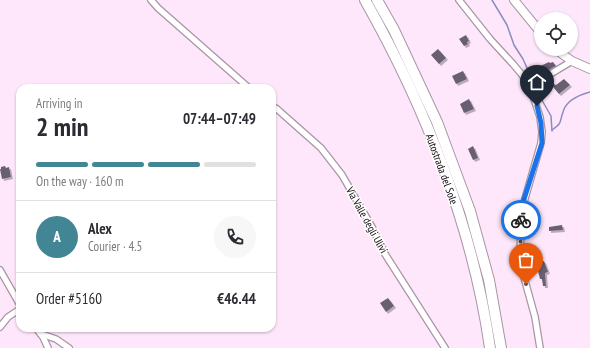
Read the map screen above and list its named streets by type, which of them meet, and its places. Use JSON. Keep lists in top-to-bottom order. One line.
{"streets":{"highway":["Autostrada del Sole"],"street":["Via Valle degli Ulivi"]},"page":{"heading":["2 min","Arriving in","07:44–07:49"],"panel":["Alex","Courier · 4.5","Order #5160","€46.44"],"bar":"On the way · 160 m","round":"A"}}
